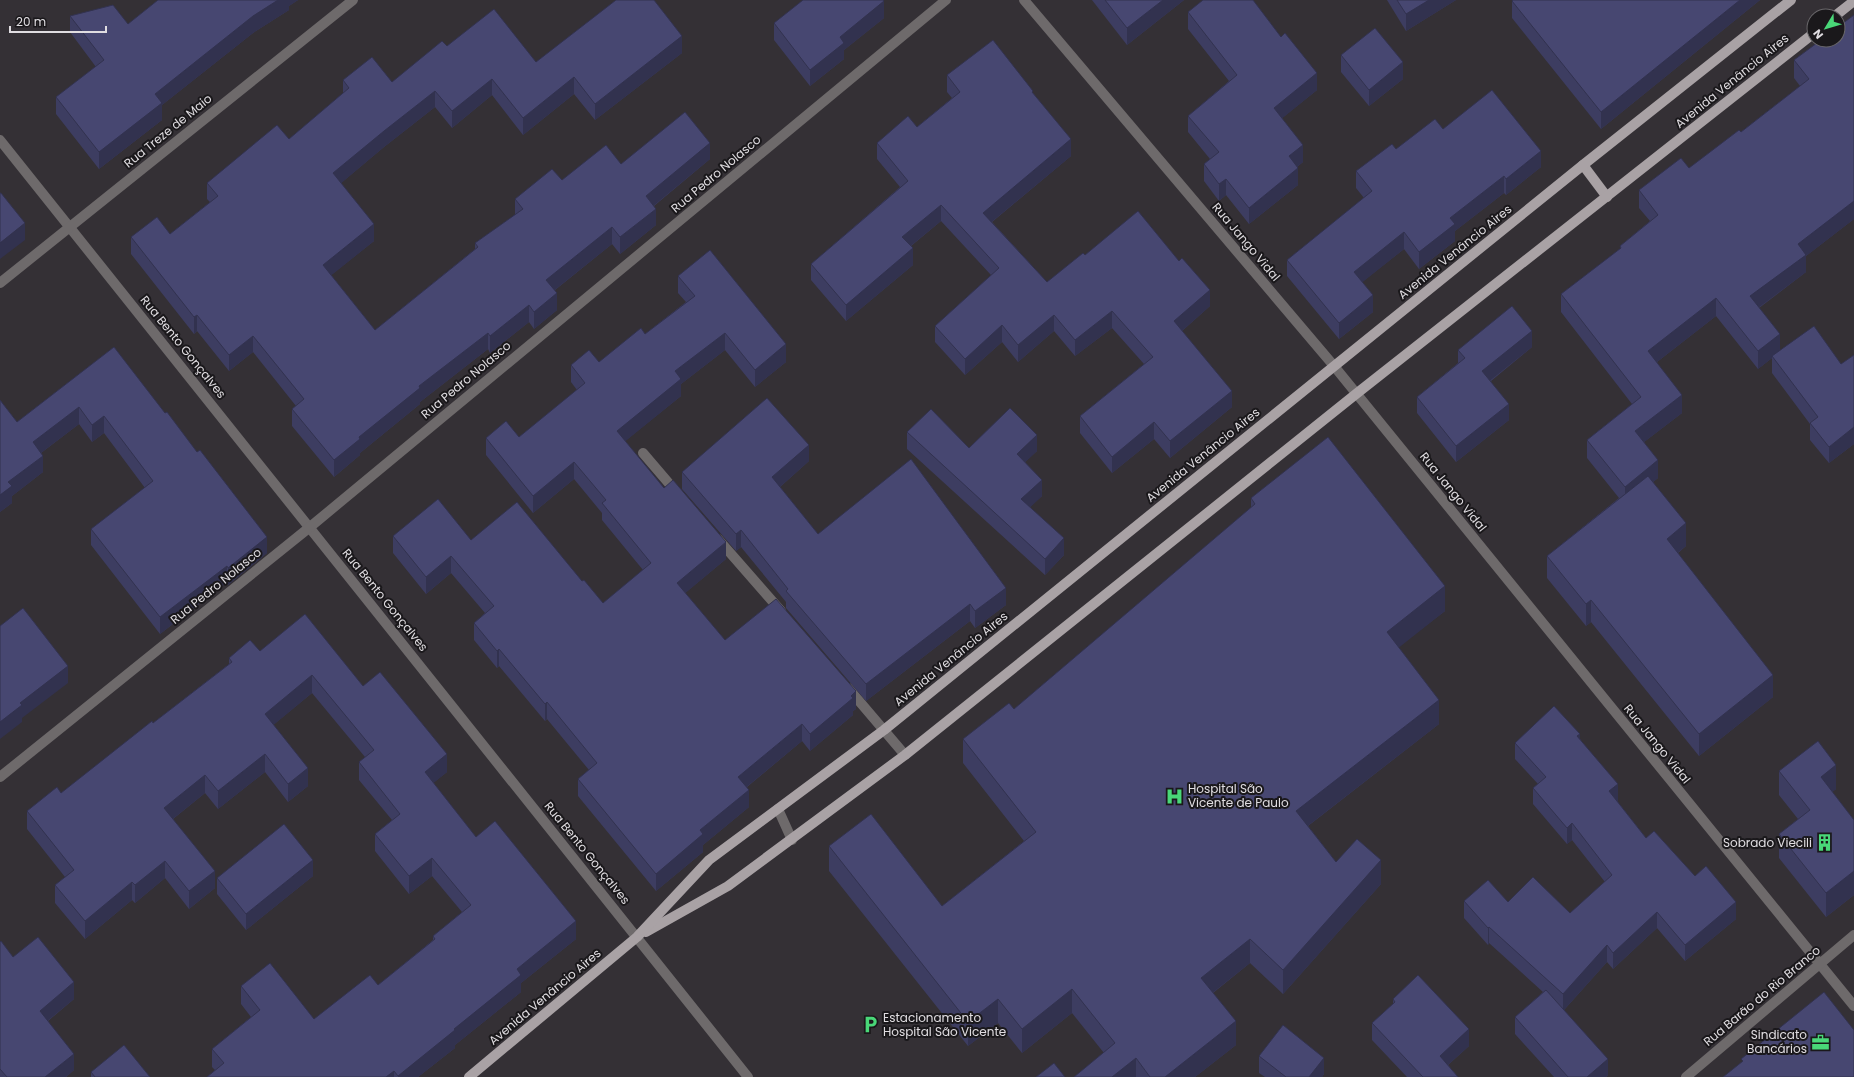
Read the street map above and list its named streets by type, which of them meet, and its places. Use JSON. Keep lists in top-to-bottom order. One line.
{"streets":{"main road":["Avenida Venâncio Aires"],"street":["Rua Treze de Maio","Rua Pedro Nolasco","Rua Jango Vidal","Rua Bento Gonçalves","Rua Barão do Rio Branco"]},"crossings":[["Avenida Venâncio Aires","Rua Jango Vidal"],["Avenida Venâncio Aires","Rua Bento Gonçalves"],["Rua Treze de Maio","Rua Bento Gonçalves"],["Rua Pedro Nolasco","Rua Bento Gonçalves"],["Rua Jango Vidal","Rua Barão do Rio Branco"]],"places":{"hospital":["Hospital São Vicente de Paulo"],"building":["Sobrado Viecili"],"parking":["Estacionamento Hospital São Vicente"],"office":["Sindicato Bancários"]},"scale_bar":"20 m","north":"bottom left"}
